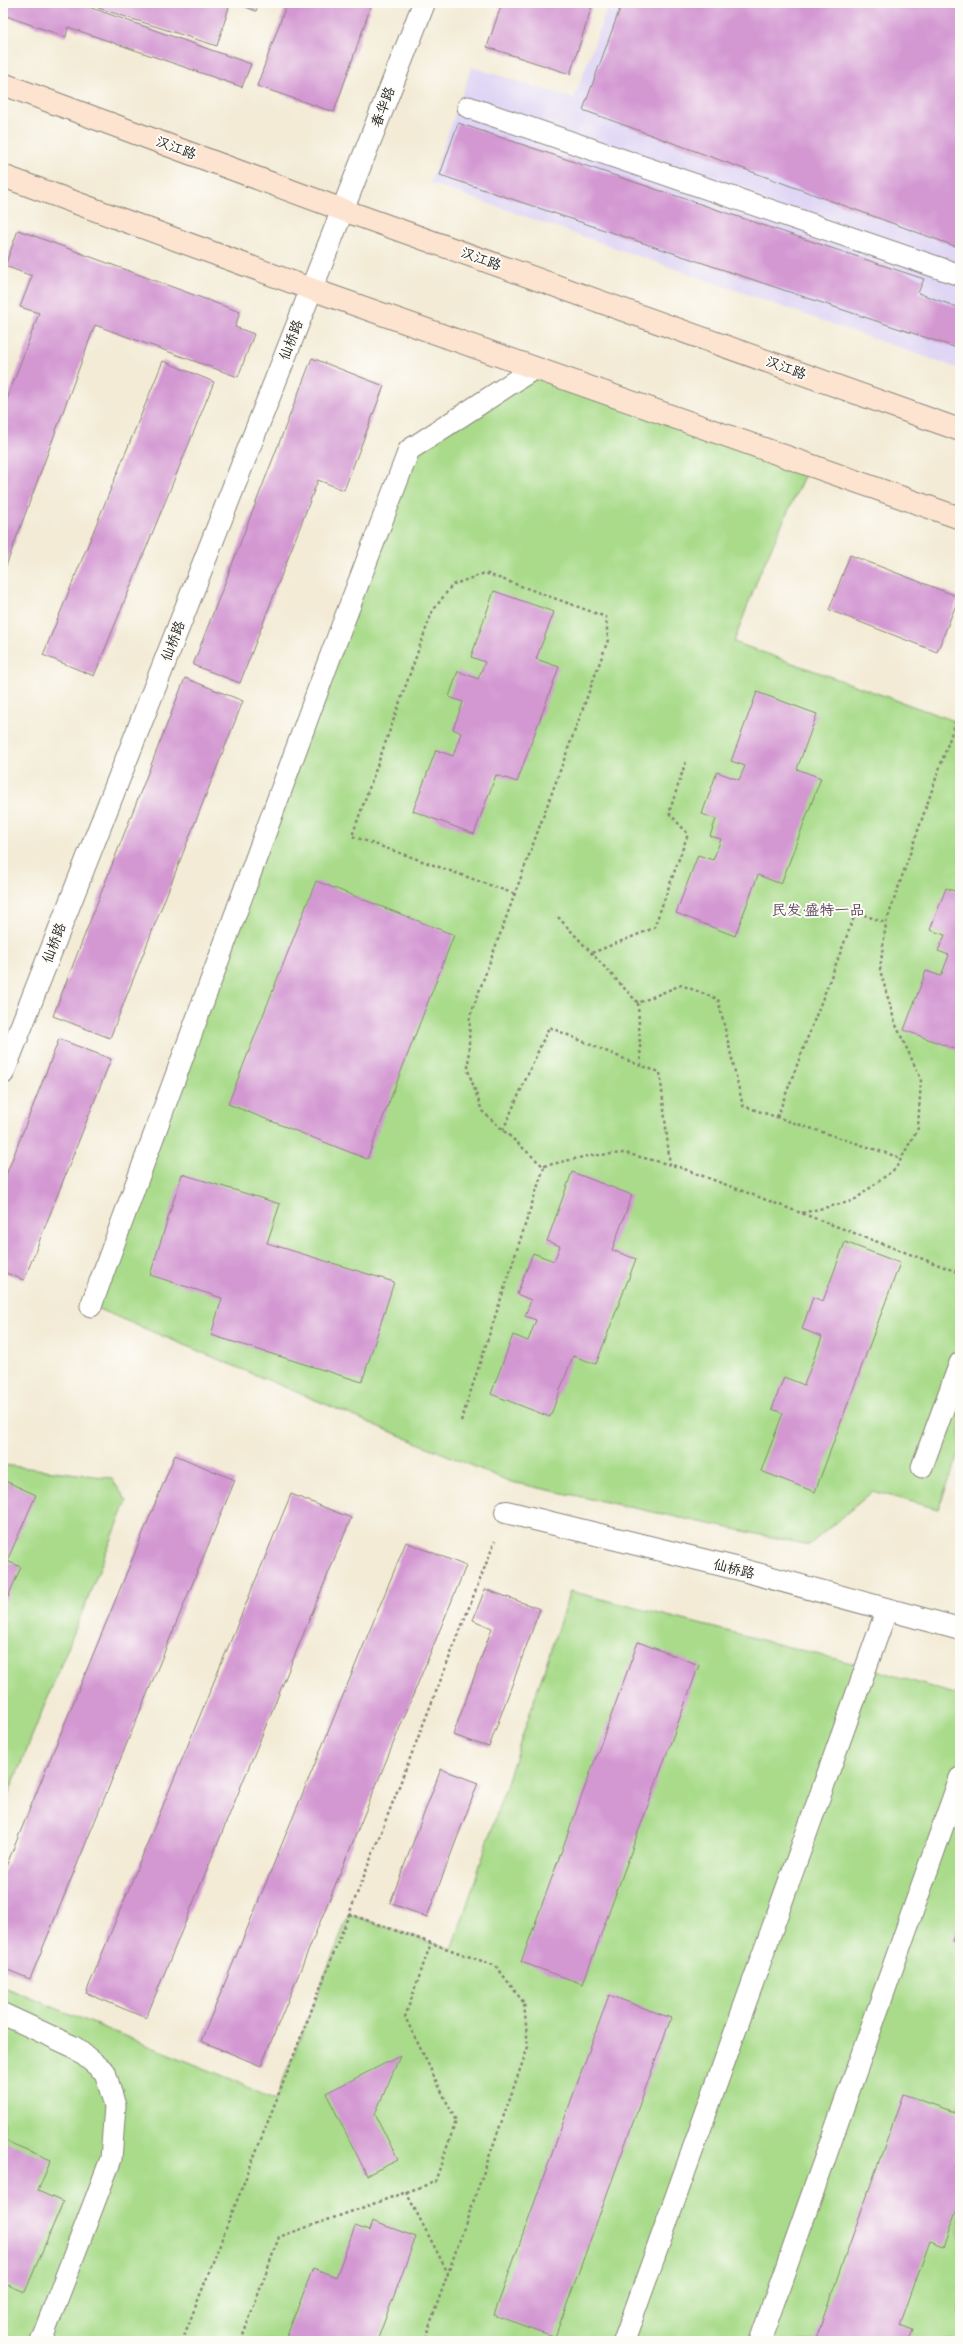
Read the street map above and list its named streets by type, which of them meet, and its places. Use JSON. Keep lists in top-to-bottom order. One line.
{"streets":{"main road":["汉江路"],"street":["春华路","仙桥路"]},"crossings":[["春华路","汉江路"],["春华路","仙桥路"],["汉江路","仙桥路"]],"districts":["民发·盛特一品"]}
